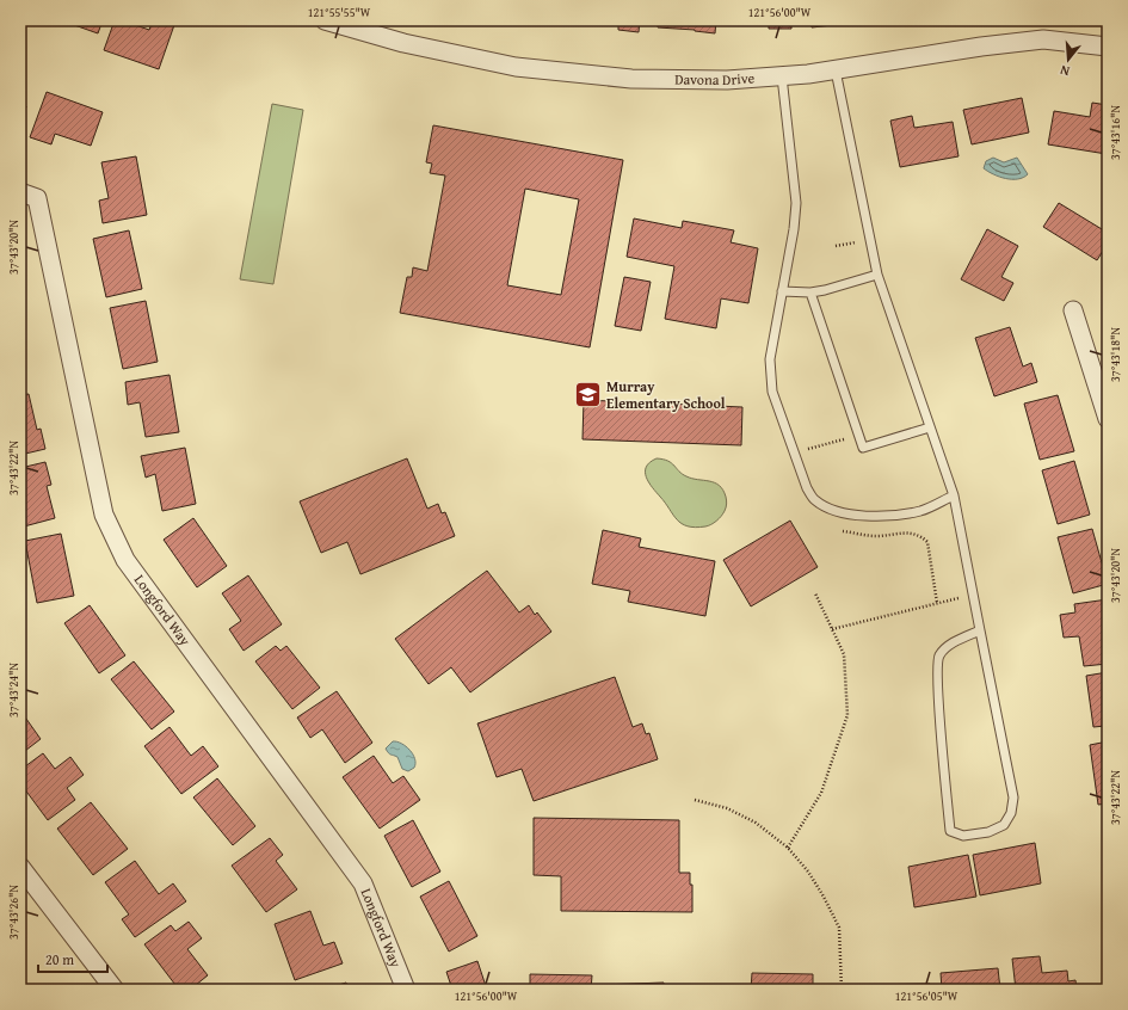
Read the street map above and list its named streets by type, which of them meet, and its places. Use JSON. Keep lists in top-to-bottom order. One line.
{"streets":{"street":["Davona Drive","Longford Way"]},"places":{"school or university":["Murray Elementary School"]},"scale_bar":"20 m","north":"bottom","coordinates":["121°55'55\"W","121°56'00\"W","37°43'16\"N","37°43'20\"N","37°43'18\"N","37°43'22\"N","37°43'24\"N","37°43'26\"N","121°56'05\"W"]}
